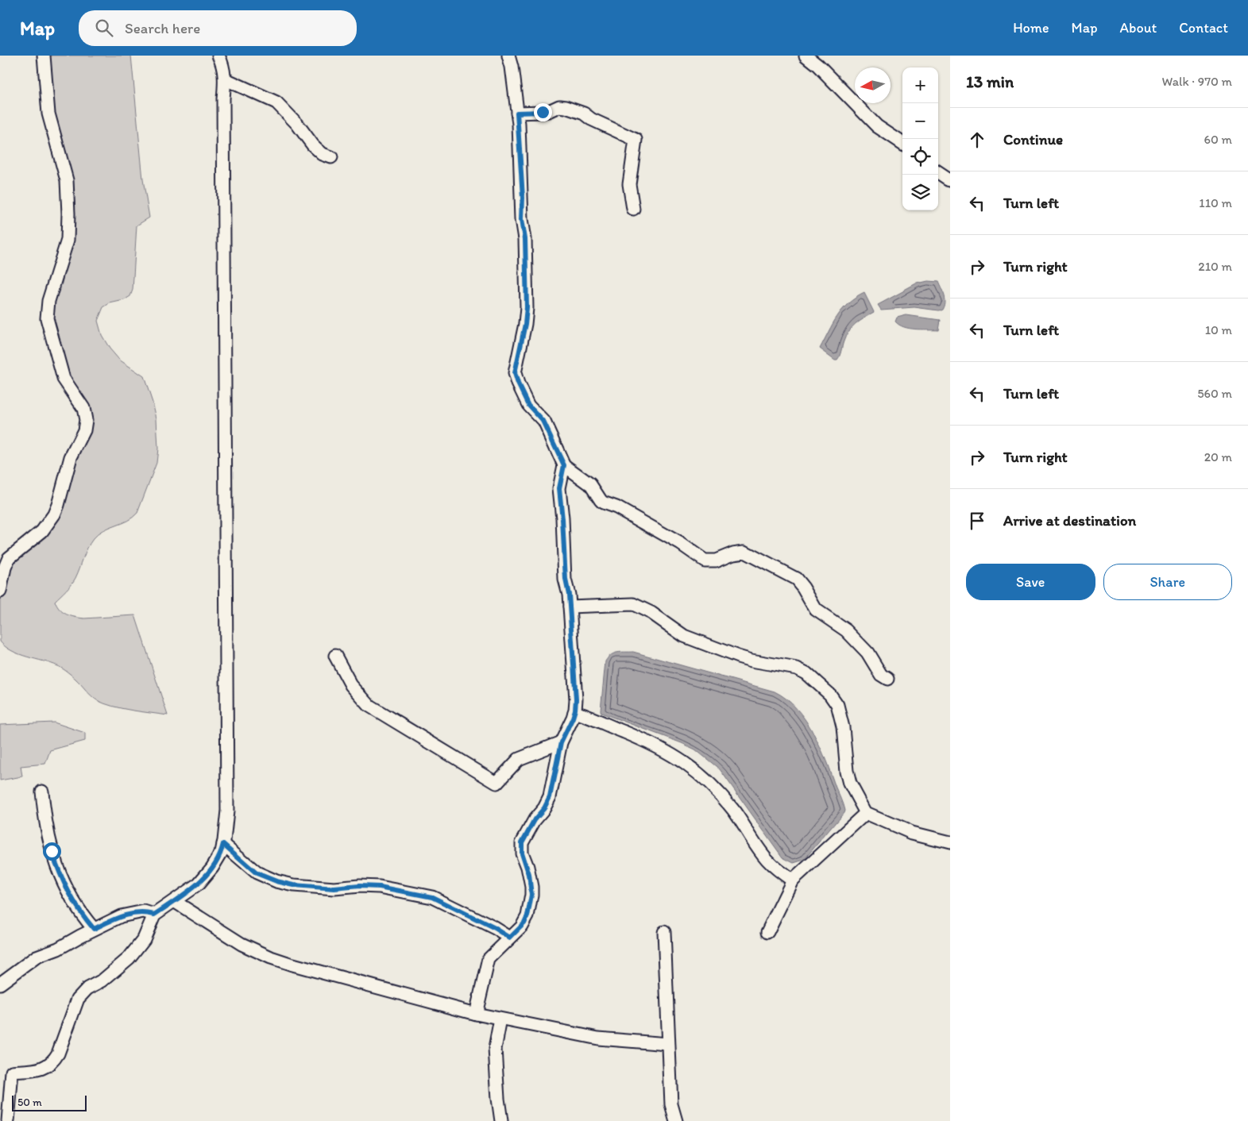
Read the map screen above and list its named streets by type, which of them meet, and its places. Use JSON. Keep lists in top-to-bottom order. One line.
{"scale_bar":"50 m","north":"left","page":{"header":"Map","search":"Search here","nav":["Home","Map","About","Contact"],"heading":["13 min","Walk · 970 m"],"map_buttons":["+","−"],"list":[["Continue","60 m"],["Turn left","110 m"],["Turn right","210 m"],["Turn left","10 m"],["Turn left","560 m"],["Turn right","20 m"],"Arrive at destination"],"buttons":["Save","Share"],"scale":"50 m"}}
